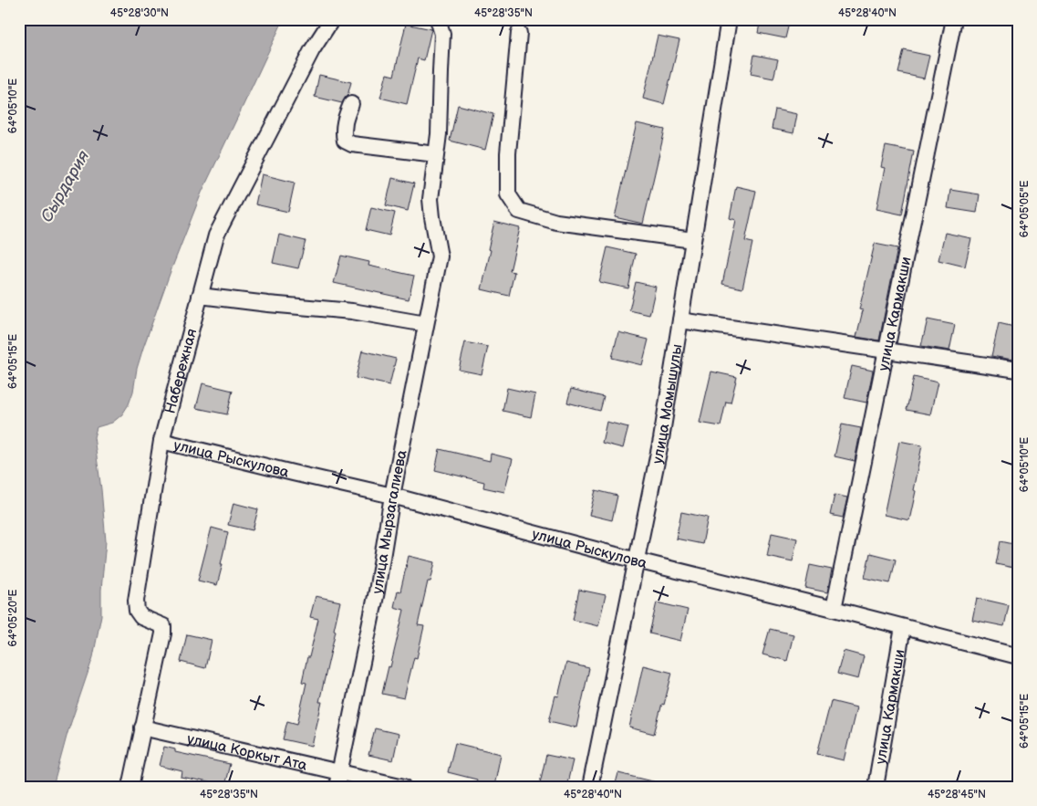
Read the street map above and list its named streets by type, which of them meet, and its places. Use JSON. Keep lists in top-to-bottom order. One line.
{"streets":{"street":["улица Кармакши","Набережная","улица Момышулы","улица Рыскулова","улица Мырзагалиева","улица Коркыт Ата"]},"crossings":[["улица Кармакши","улица Рыскулова"],["Набережная","улица Рыскулова"],["Набережная","улица Коркыт Ата"],["улица Момышулы","улица Рыскулова"],["улица Рыскулова","улица Мырзагалиева"],["улица Мырзагалиева","улица Коркыт Ата"]],"water":["Сырдария"],"coordinates":["45°28'30\"N","45°28'35\"N","45°28'40\"N","64°05'10\"E","64°05'05\"E","64°05'15\"E","64°05'20\"E","45°28'45\"N"]}
